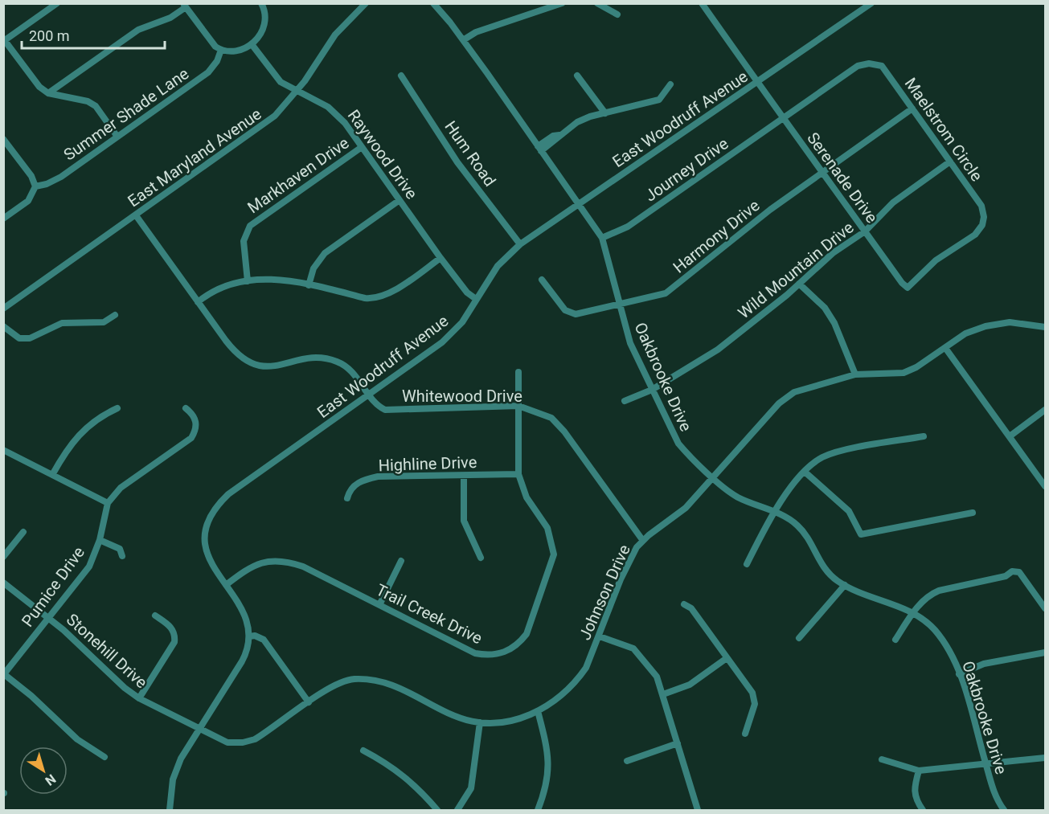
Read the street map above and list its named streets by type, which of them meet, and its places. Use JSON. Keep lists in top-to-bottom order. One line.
{"streets":{"street":["Summer Shade Lane","East Woodruff Avenue","Maelstrom Circle","Hum Road","Raywood Drive","East Maryland Avenue","Journey Drive","Markhaven Drive","Serenade Drive","Harmony Drive","Wild Mountain Drive","Oakbrooke Drive","Whitewood Drive","Highline Drive","Pumice Drive","Johnson Drive","Trail Creek Drive","Stonehill Drive"]},"crossings":[["East Woodruff Avenue","Hum Road"],["East Woodruff Avenue","Raywood Drive"],["East Woodruff Avenue","Serenade Drive"],["East Woodruff Avenue","Oakbrooke Drive"],["East Woodruff Avenue","Whitewood Drive"],["East Woodruff Avenue","Johnson Drive"],["East Woodruff Avenue","Trail Creek Drive"],["East Woodruff Avenue","Stonehill Drive"],["Maelstrom Circle","Journey Drive"],["Maelstrom Circle","Serenade Drive"],["Maelstrom Circle","Harmony Drive"],["Maelstrom Circle","Wild Mountain Drive"],["Raywood Drive","East Maryland Avenue"],["Raywood Drive","Markhaven Drive"],["Journey Drive","Serenade Drive"],["Journey Drive","Oakbrooke Drive"],["Serenade Drive","Harmony Drive"],["Serenade Drive","Wild Mountain Drive"],["Harmony Drive","Oakbrooke Drive"],["Wild Mountain Drive","Oakbrooke Drive"],["Oakbrooke Drive","Johnson Drive"],["Whitewood Drive","Johnson Drive"],["Whitewood Drive","Trail Creek Drive"],["Highline Drive","Trail Creek Drive"],["Pumice Drive","Stonehill Drive"],["Johnson Drive","Stonehill Drive"]],"scale_bar":"200 m","north":"bottom right"}
